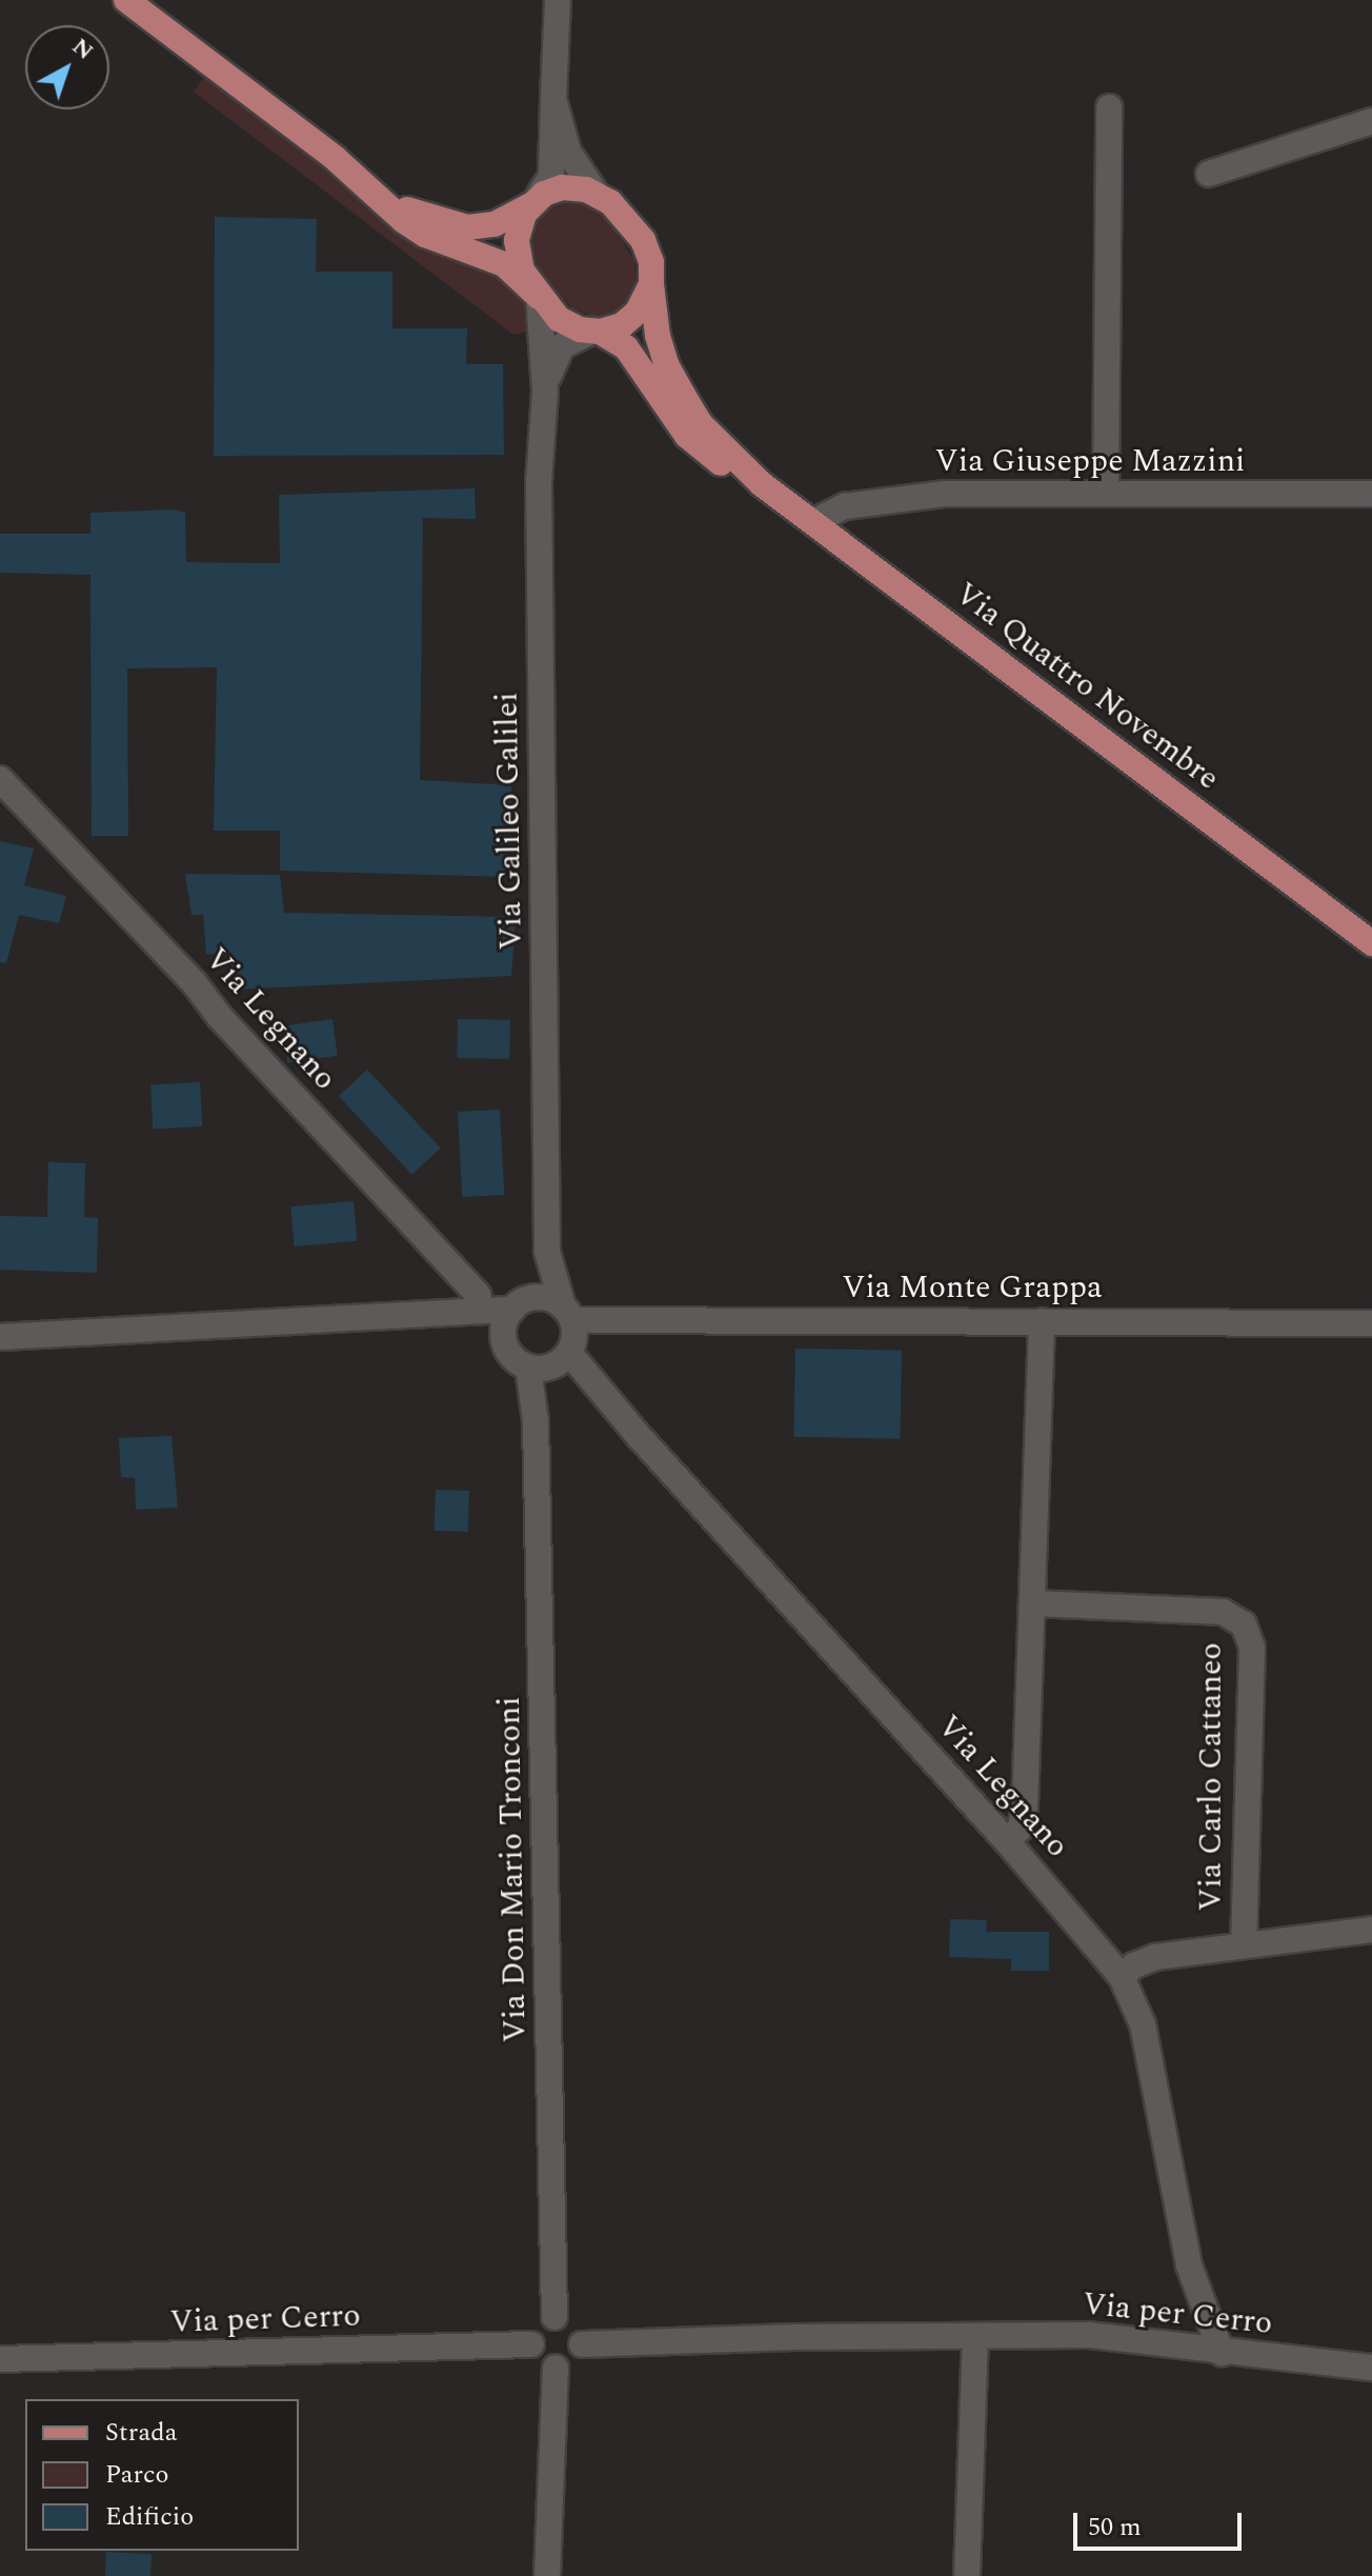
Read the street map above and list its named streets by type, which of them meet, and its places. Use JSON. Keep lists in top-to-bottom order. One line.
{"streets":{"main road":["Via Quattro Novembre"],"street":["Via Giuseppe Mazzini","Via Galileo Galilei","Via Legnano","Via Monte Grappa","Via Carlo Cattaneo","Via Don Mario Tronconi","Via per Cerro"]},"crossings":[["Via Giuseppe Mazzini","Via Quattro Novembre"],["Via Quattro Novembre","Via Galileo Galilei"],["Via Galileo Galilei","Via Legnano"],["Via Galileo Galilei","Via Monte Grappa"],["Via Galileo Galilei","Via Don Mario Tronconi"],["Via Legnano","Via Monte Grappa"],["Via Legnano","Via Don Mario Tronconi"],["Via Legnano","Via per Cerro"],["Via Monte Grappa","Via Don Mario Tronconi"],["Via Don Mario Tronconi","Via per Cerro"]],"legend":["Strada","Parco","Edificio"],"scale_bar":"50 m","north":"top right"}
